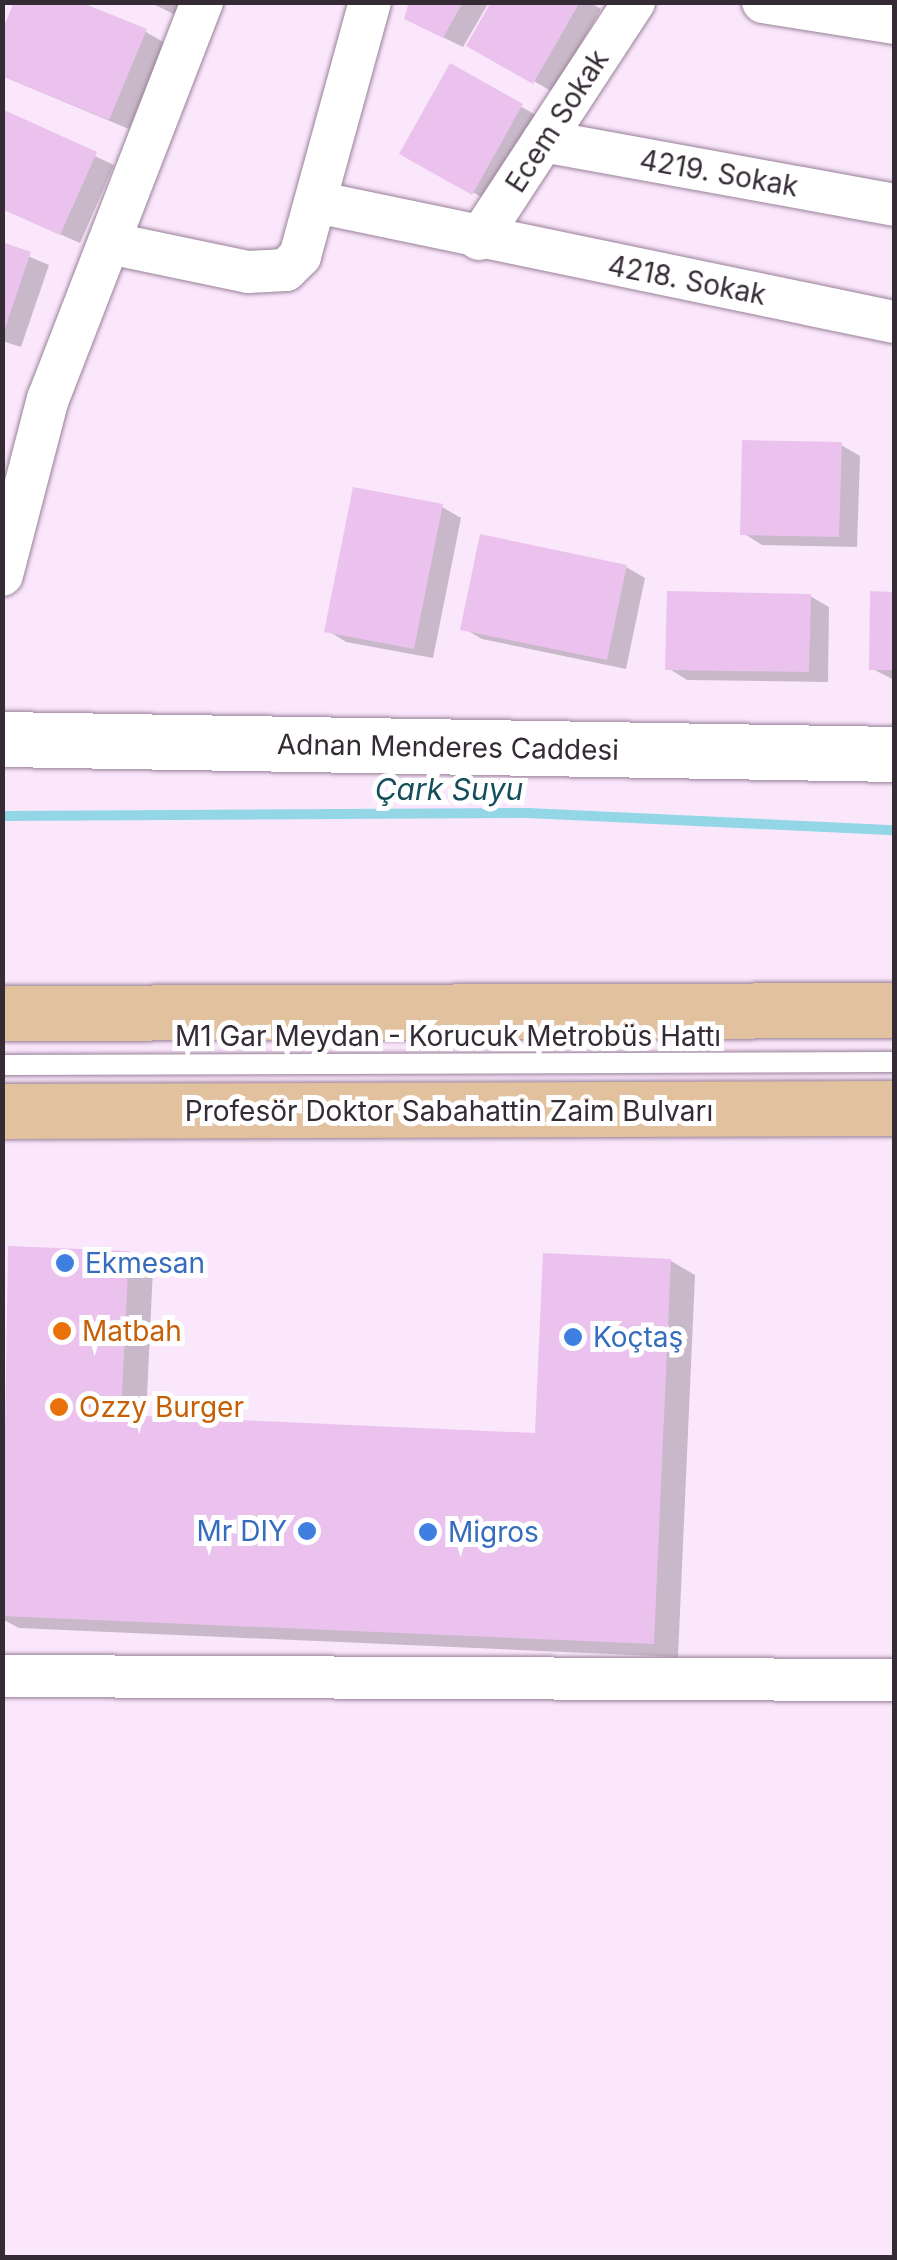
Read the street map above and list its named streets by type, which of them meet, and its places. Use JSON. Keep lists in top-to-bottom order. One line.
{"streets":{"main road":["Profesör Doktor Sabahattin Zaim Bulvarı"],"street":["Ecem Sokak","4219. Sokak","4218. Sokak","Adnan Menderes Caddesi"],"lane":["M1 Gar Meydan - Korucuk Metrobüs Hattı"]},"crossings":[["Ecem Sokak","4219. Sokak"],["Ecem Sokak","4218. Sokak"]],"water":["Çark Suyu"],"places":["Ekmesan","Matbah","Koçtaş","Ozzy Burger","Mr DIY","Migros"]}
